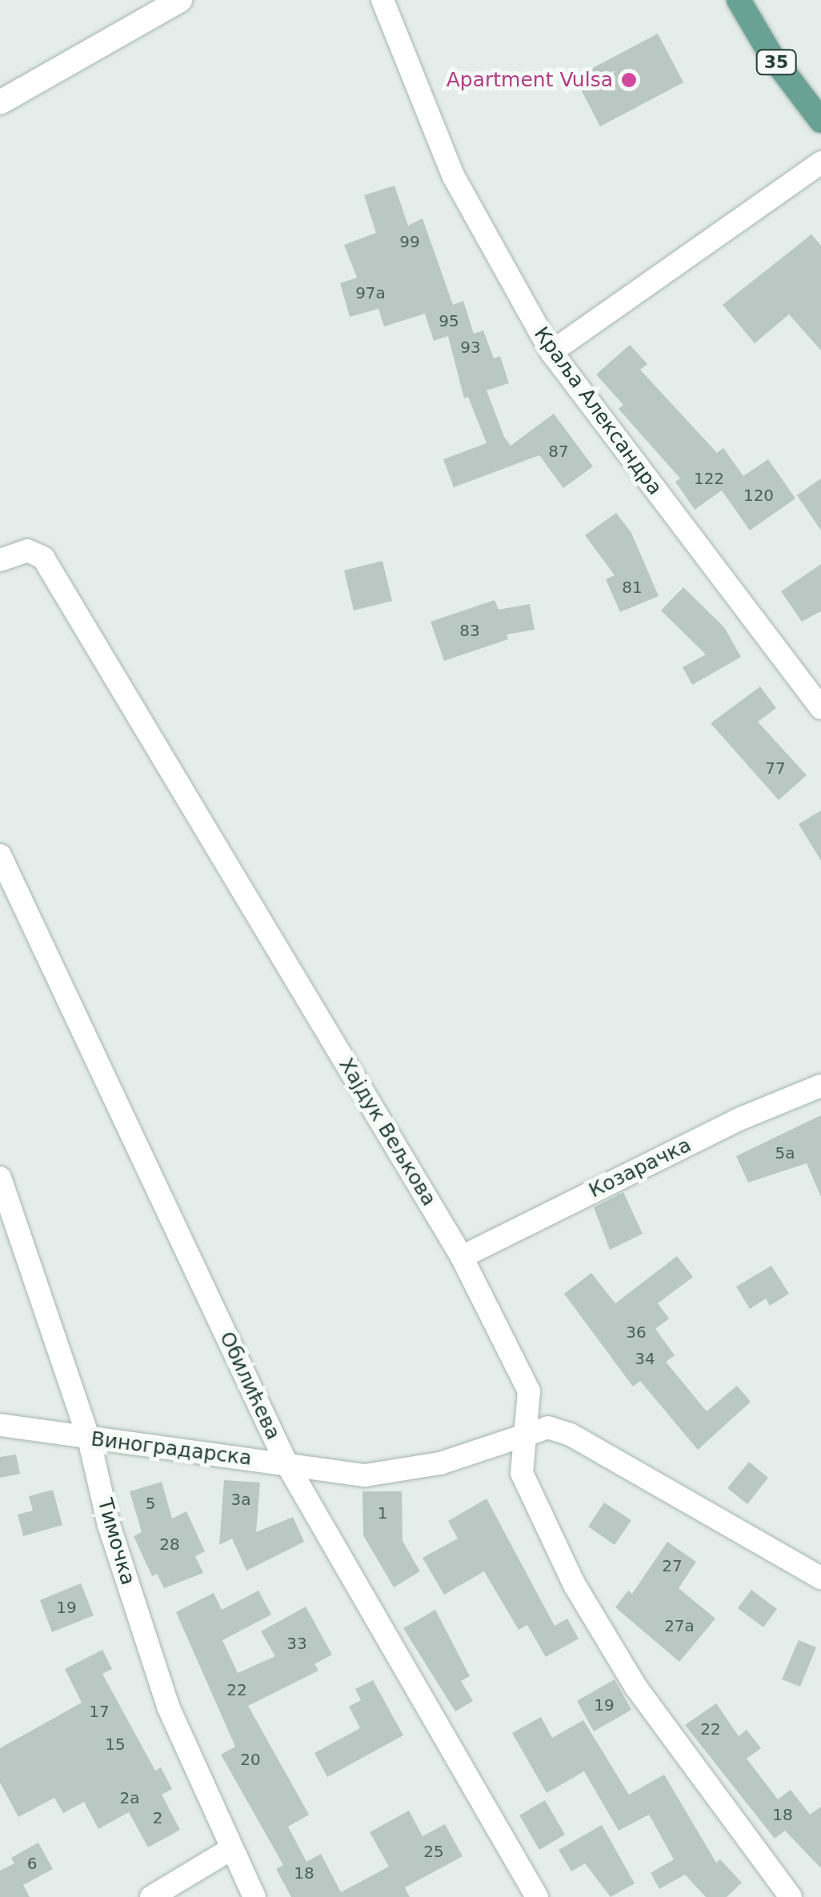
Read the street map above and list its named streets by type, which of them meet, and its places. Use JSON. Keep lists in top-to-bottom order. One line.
{"streets":{"main road":["35"],"street":["Краља Александра","Хајдук Вељкова","Козарачка","Обилићева","Виноградарска","Тимочка"]},"crossings":[["Хајдук Вељкова","Козарачка"],["Хајдук Вељкова","Виноградарска"],["Обилићева","Виноградарска"],["Виноградарска","Тимочка"]],"places":["Apartment Vulsa"],"house_numbers":["99","97a","95","93","87","122","120","81","83","77","5a","36","34","3a","5","1","28","27","19","27a","33","22","19","17","22","15","20","2a","18","2","25","6","18"]}
